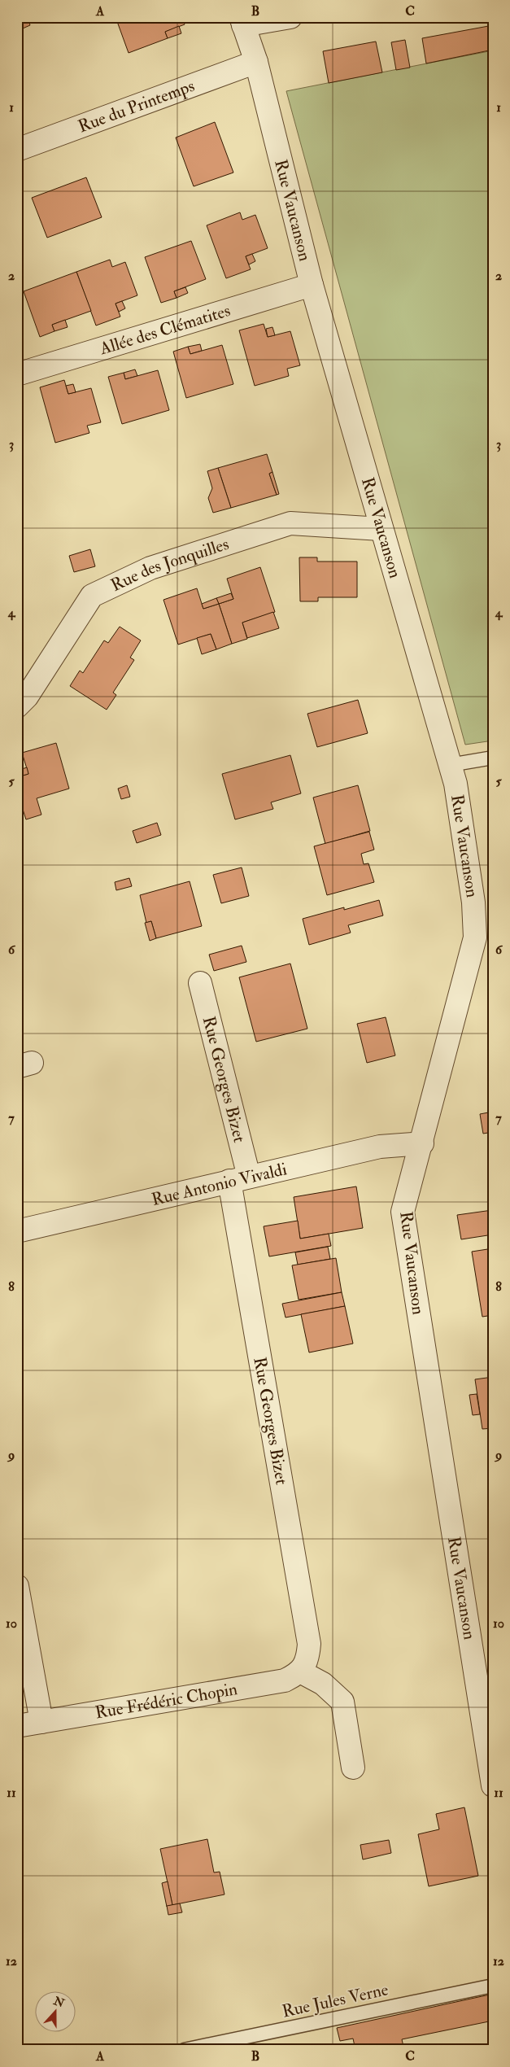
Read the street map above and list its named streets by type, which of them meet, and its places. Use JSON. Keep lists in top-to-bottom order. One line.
{"streets":{"street":["Rue du Printemps","Rue Vaucanson","Allée des Clématites","Rue des Jonquilles","Rue Georges Bizet","Rue Antonio Vivaldi","Rue Frédéric Chopin"],"lane":["Rue Jules Verne"]},"crossings":[["Rue du Printemps","Rue Vaucanson"],["Rue Vaucanson","Allée des Clématites"],["Rue Vaucanson","Rue des Jonquilles"],["Rue Vaucanson","Rue Antonio Vivaldi"],["Rue Georges Bizet","Rue Antonio Vivaldi"],["Rue Georges Bizet","Rue Frédéric Chopin"]],"north":"top","grid":{"columns":["A","B","C"],"rows":["1","2","3","4","5","6","7","8","9","10","11","12"]}}
